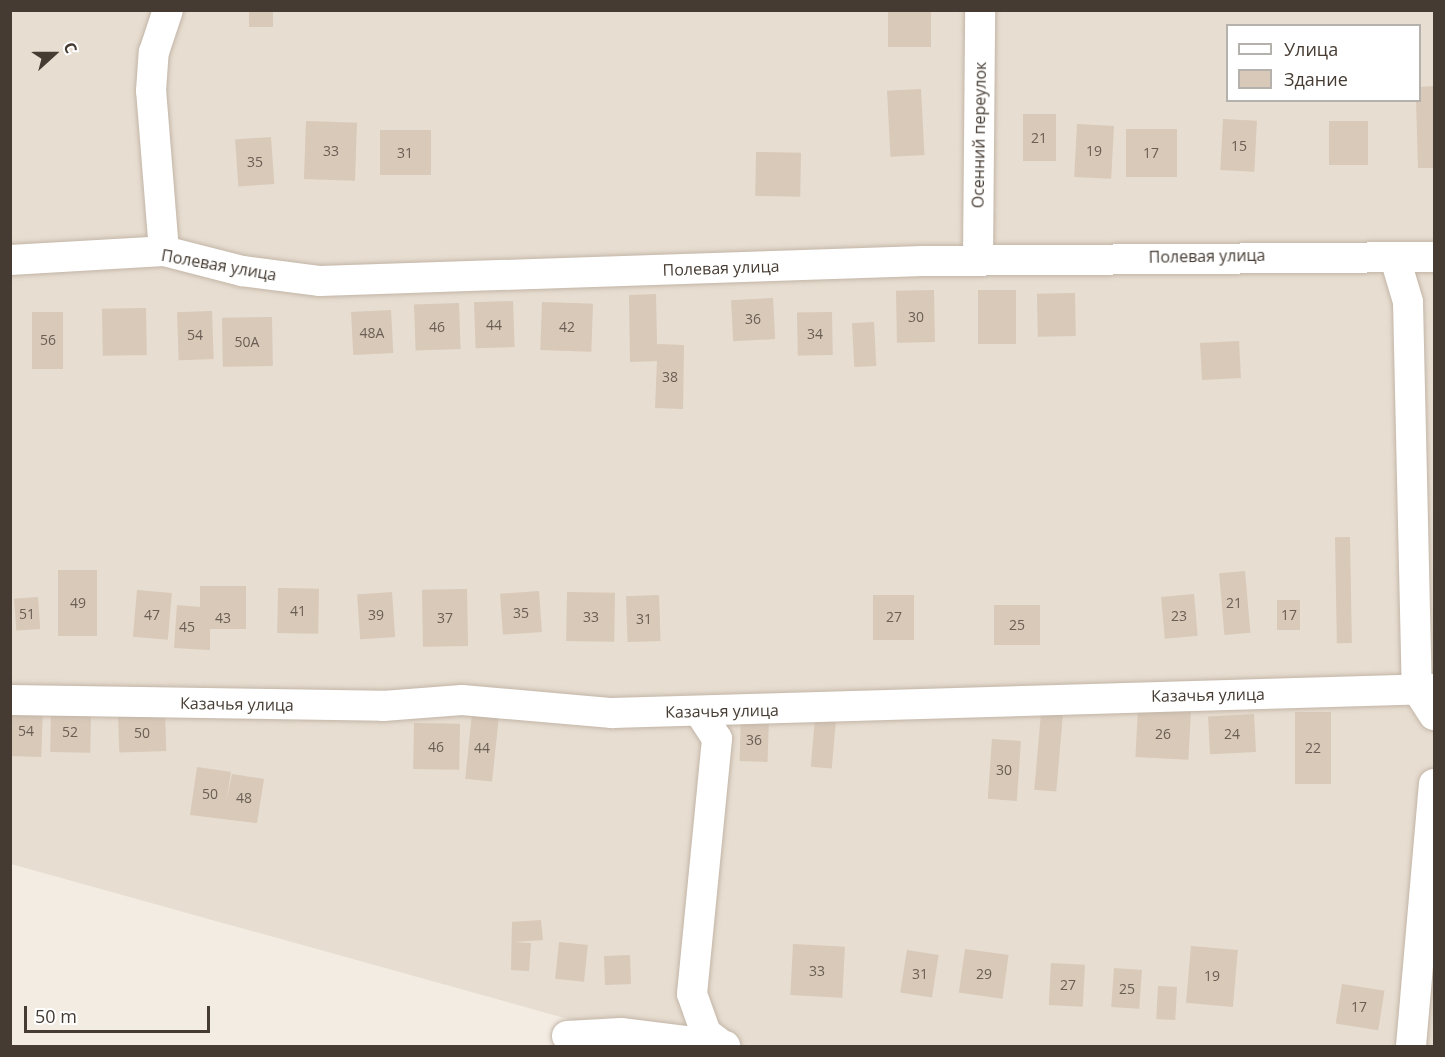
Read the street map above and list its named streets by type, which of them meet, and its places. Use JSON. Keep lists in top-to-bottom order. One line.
{"streets":{"street":["Осенний переулок","Полевая улица","Казачья улица"]},"crossings":[["Осенний переулок","Полевая улица"]],"house_numbers":["21","15","33","19","31","17","35","30","36","44","46","42","48А","34","54","56","50А","38","49","21","41","35","51","47","39","17","23","33","27","43","37","31","25","45","54","52","50","26","24","36","46","44","22","30","50","48","33","31","29","19","27","25","17"],"legend":["Улица","Здание"],"scale_bar":"50 m","north":"right"}
